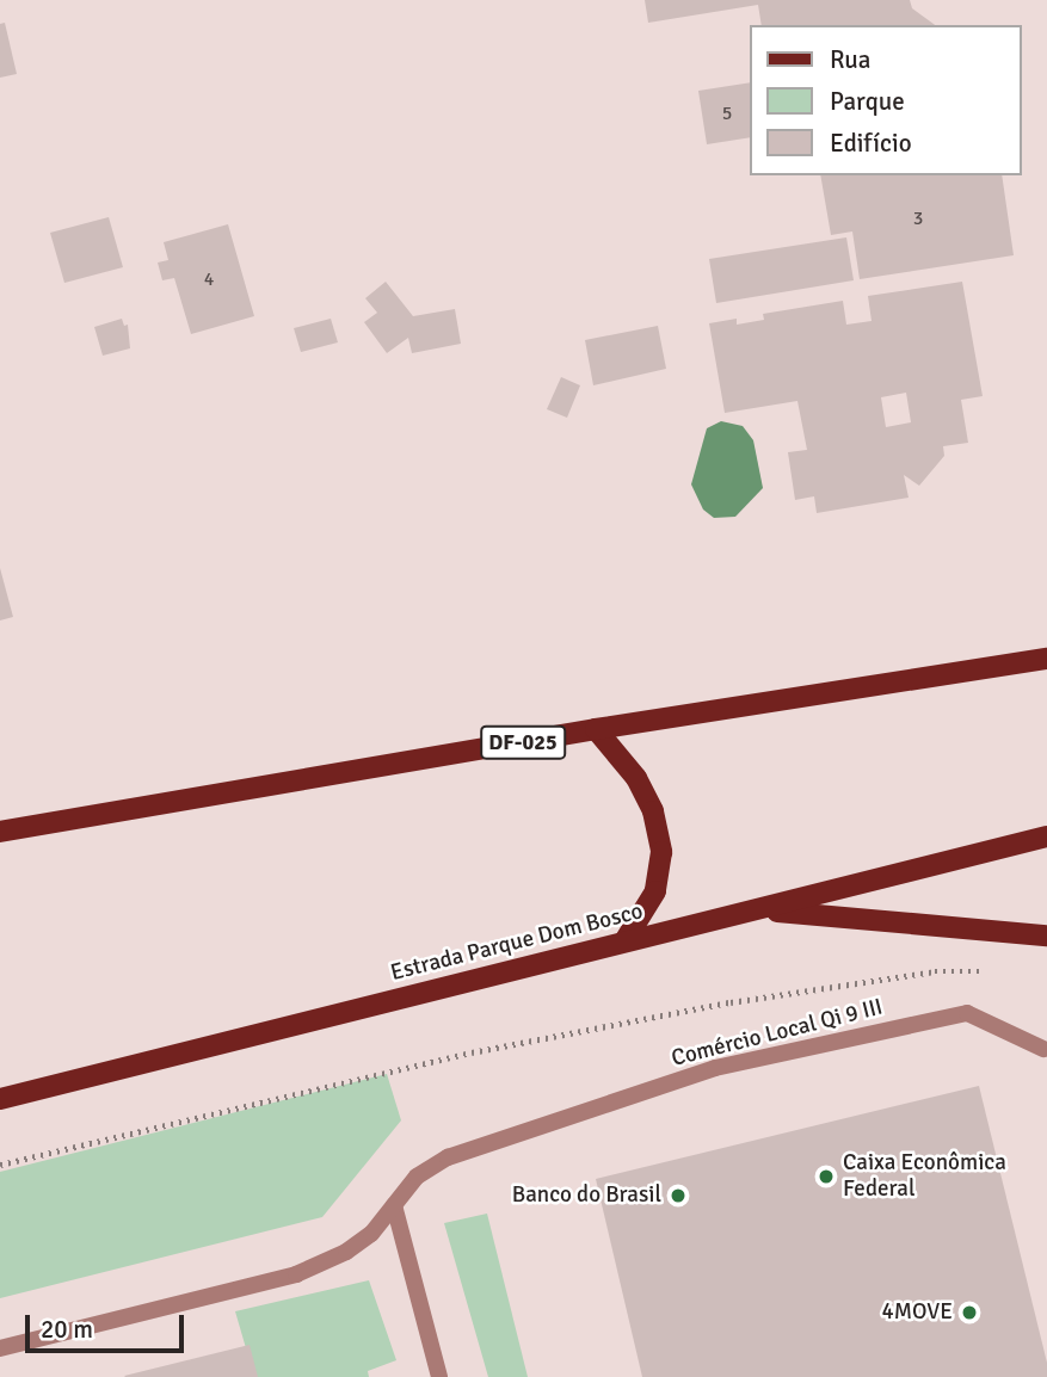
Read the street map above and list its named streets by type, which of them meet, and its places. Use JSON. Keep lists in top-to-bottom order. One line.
{"streets":{"main road":["DF-025","Estrada Parque Dom Bosco"],"lane":["Comércio Local Qi 9 III"]},"places":["Caixa Econômica Federal","Banco do Brasil","4MOVE"],"house_numbers":["5","3","4"],"legend":["Rua","Parque","Edifício"],"scale_bar":"20 m"}
